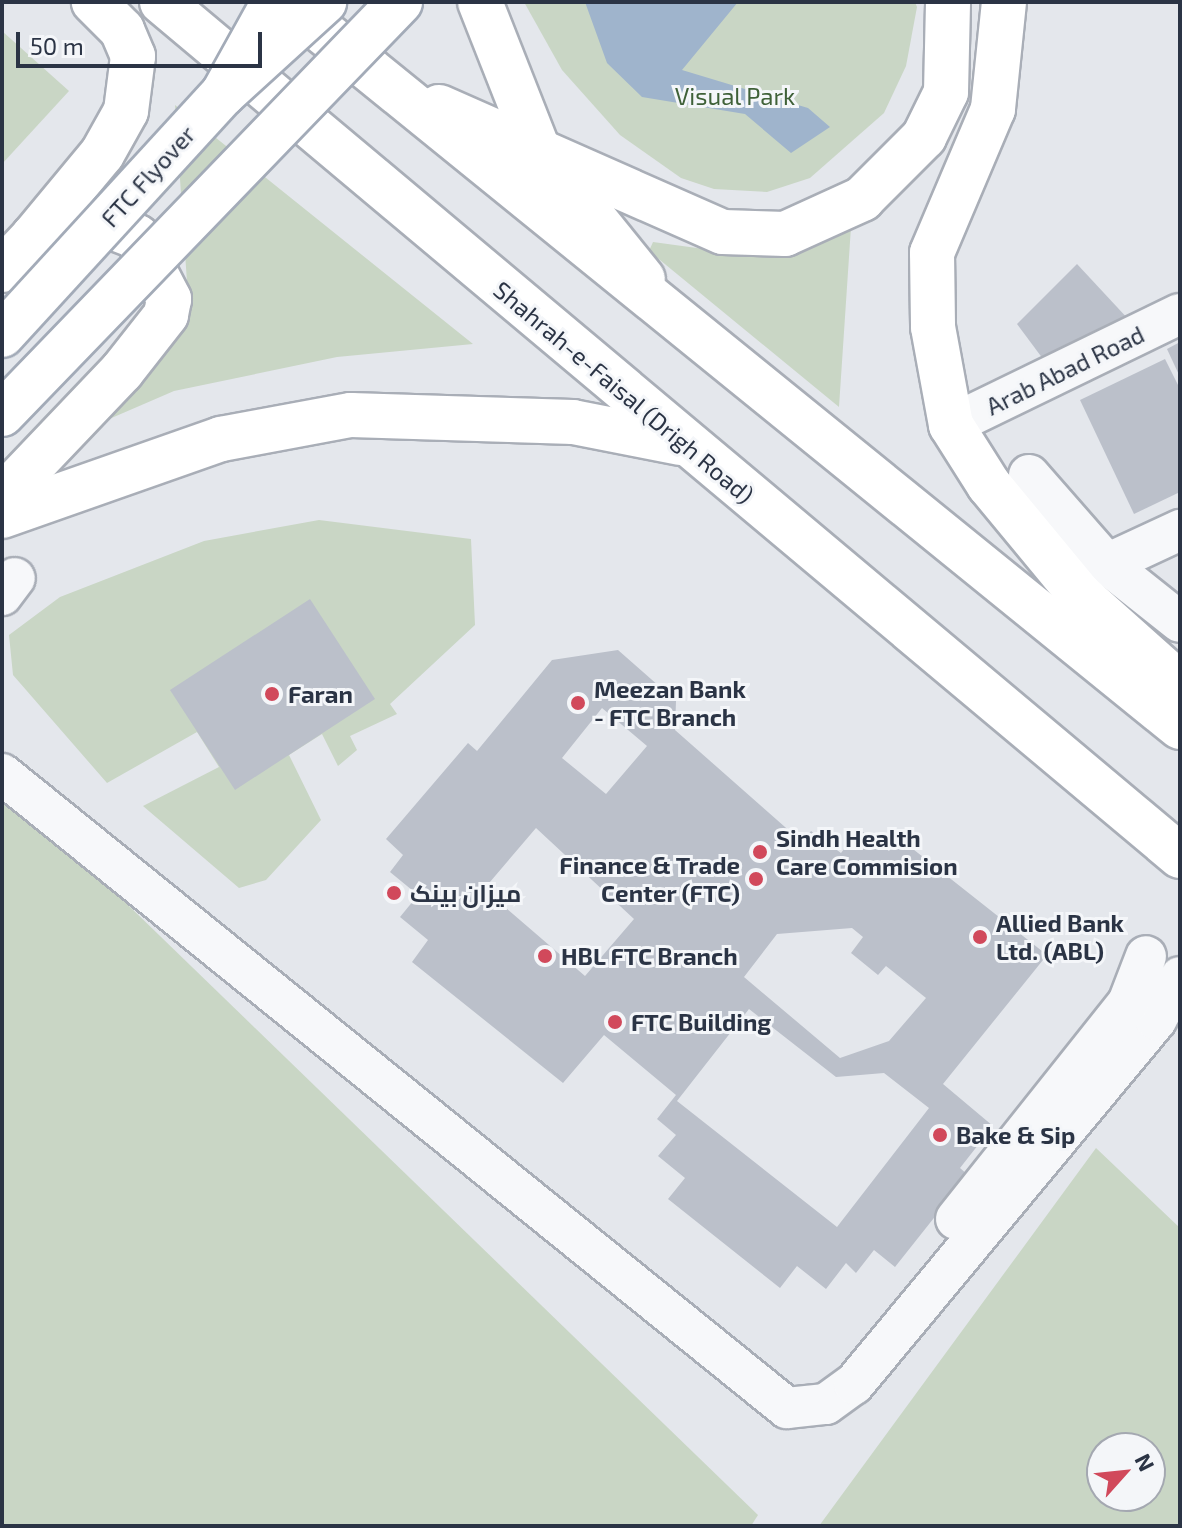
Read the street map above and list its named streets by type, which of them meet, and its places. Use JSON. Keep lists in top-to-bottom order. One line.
{"streets":{"main road":["FTC Flyover","Shahrah-e-Faisal (Drigh Road)"],"street":["Arab Abad Road"]},"parks":["Visual Park"],"places":["Faran","Meezan Bank - FTC Branch","Sindh Health Care Commision","Finance & Trade Center (FTC)","میزان بینک","Allied Bank Ltd. (ABL)","HBL FTC Branch","FTC Building","Bake & Sip"],"scale_bar":"50 m","north":"top right"}
